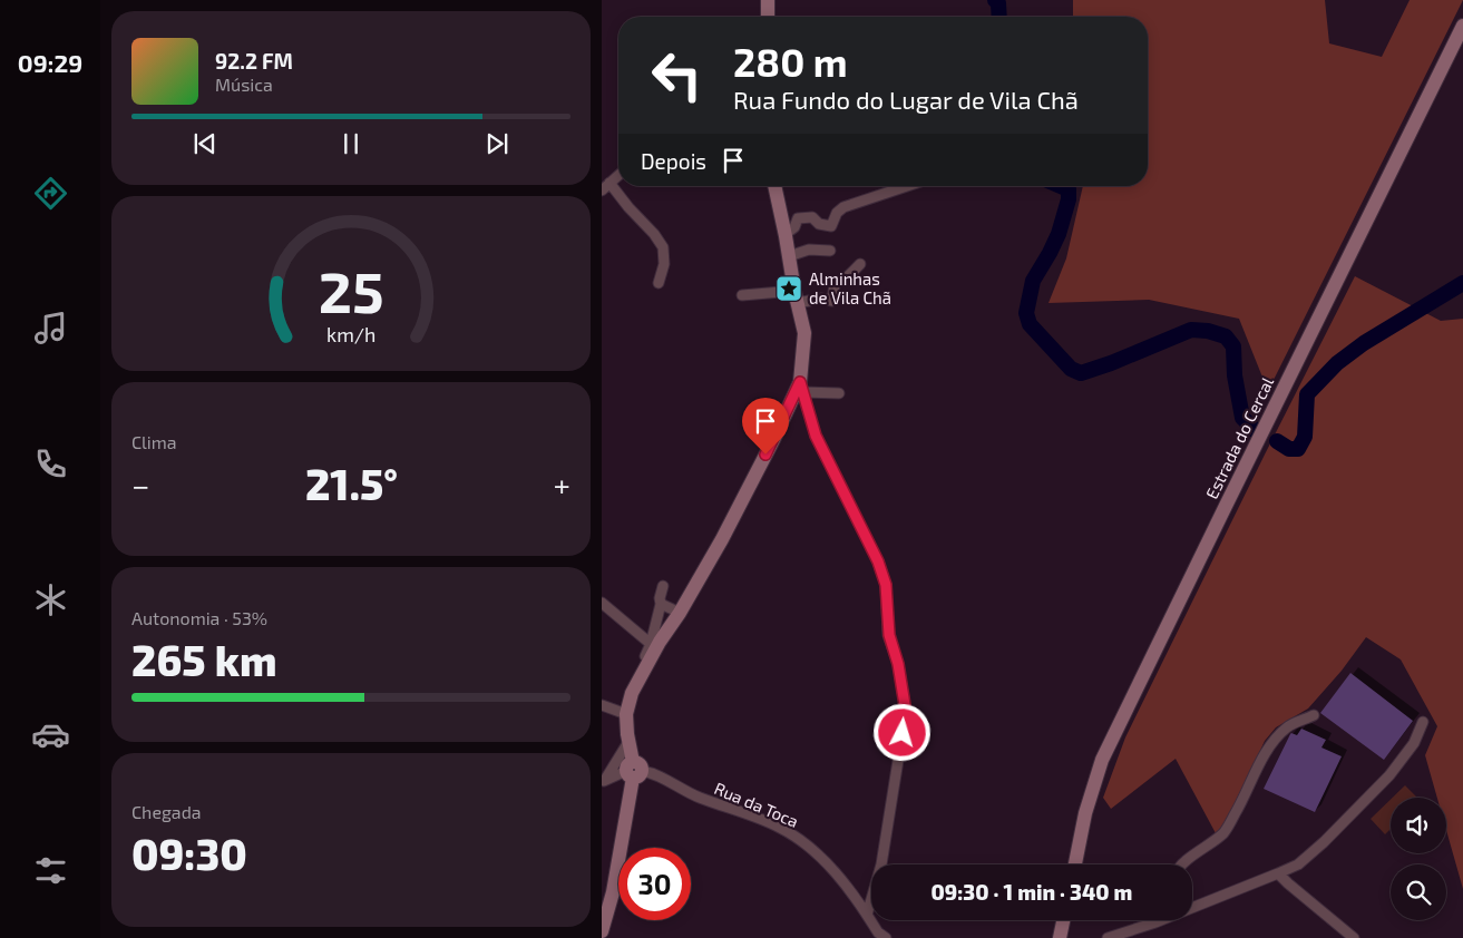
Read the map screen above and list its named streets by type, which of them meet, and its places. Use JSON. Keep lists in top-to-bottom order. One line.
{"streets":{"street":["Estrada do Cercal","Rua da Toca"]},"places":{"place":["Alminhas de Vila Chã"]},"page":{"tabs":"09:29","turn":["280 m","Rua Fundo do Lugar de Vila Chã"],"song":["92.2 FM","Música"],"then":"Depois","tile":["Clima",["Autonomia · 53%","265 km"],["Chegada","09:30"]],"heat":["−","21.5°","+"],"limit":"30","trip":"09:30 · 1 min · 340 m","gauge":["25","km/h"]}}
